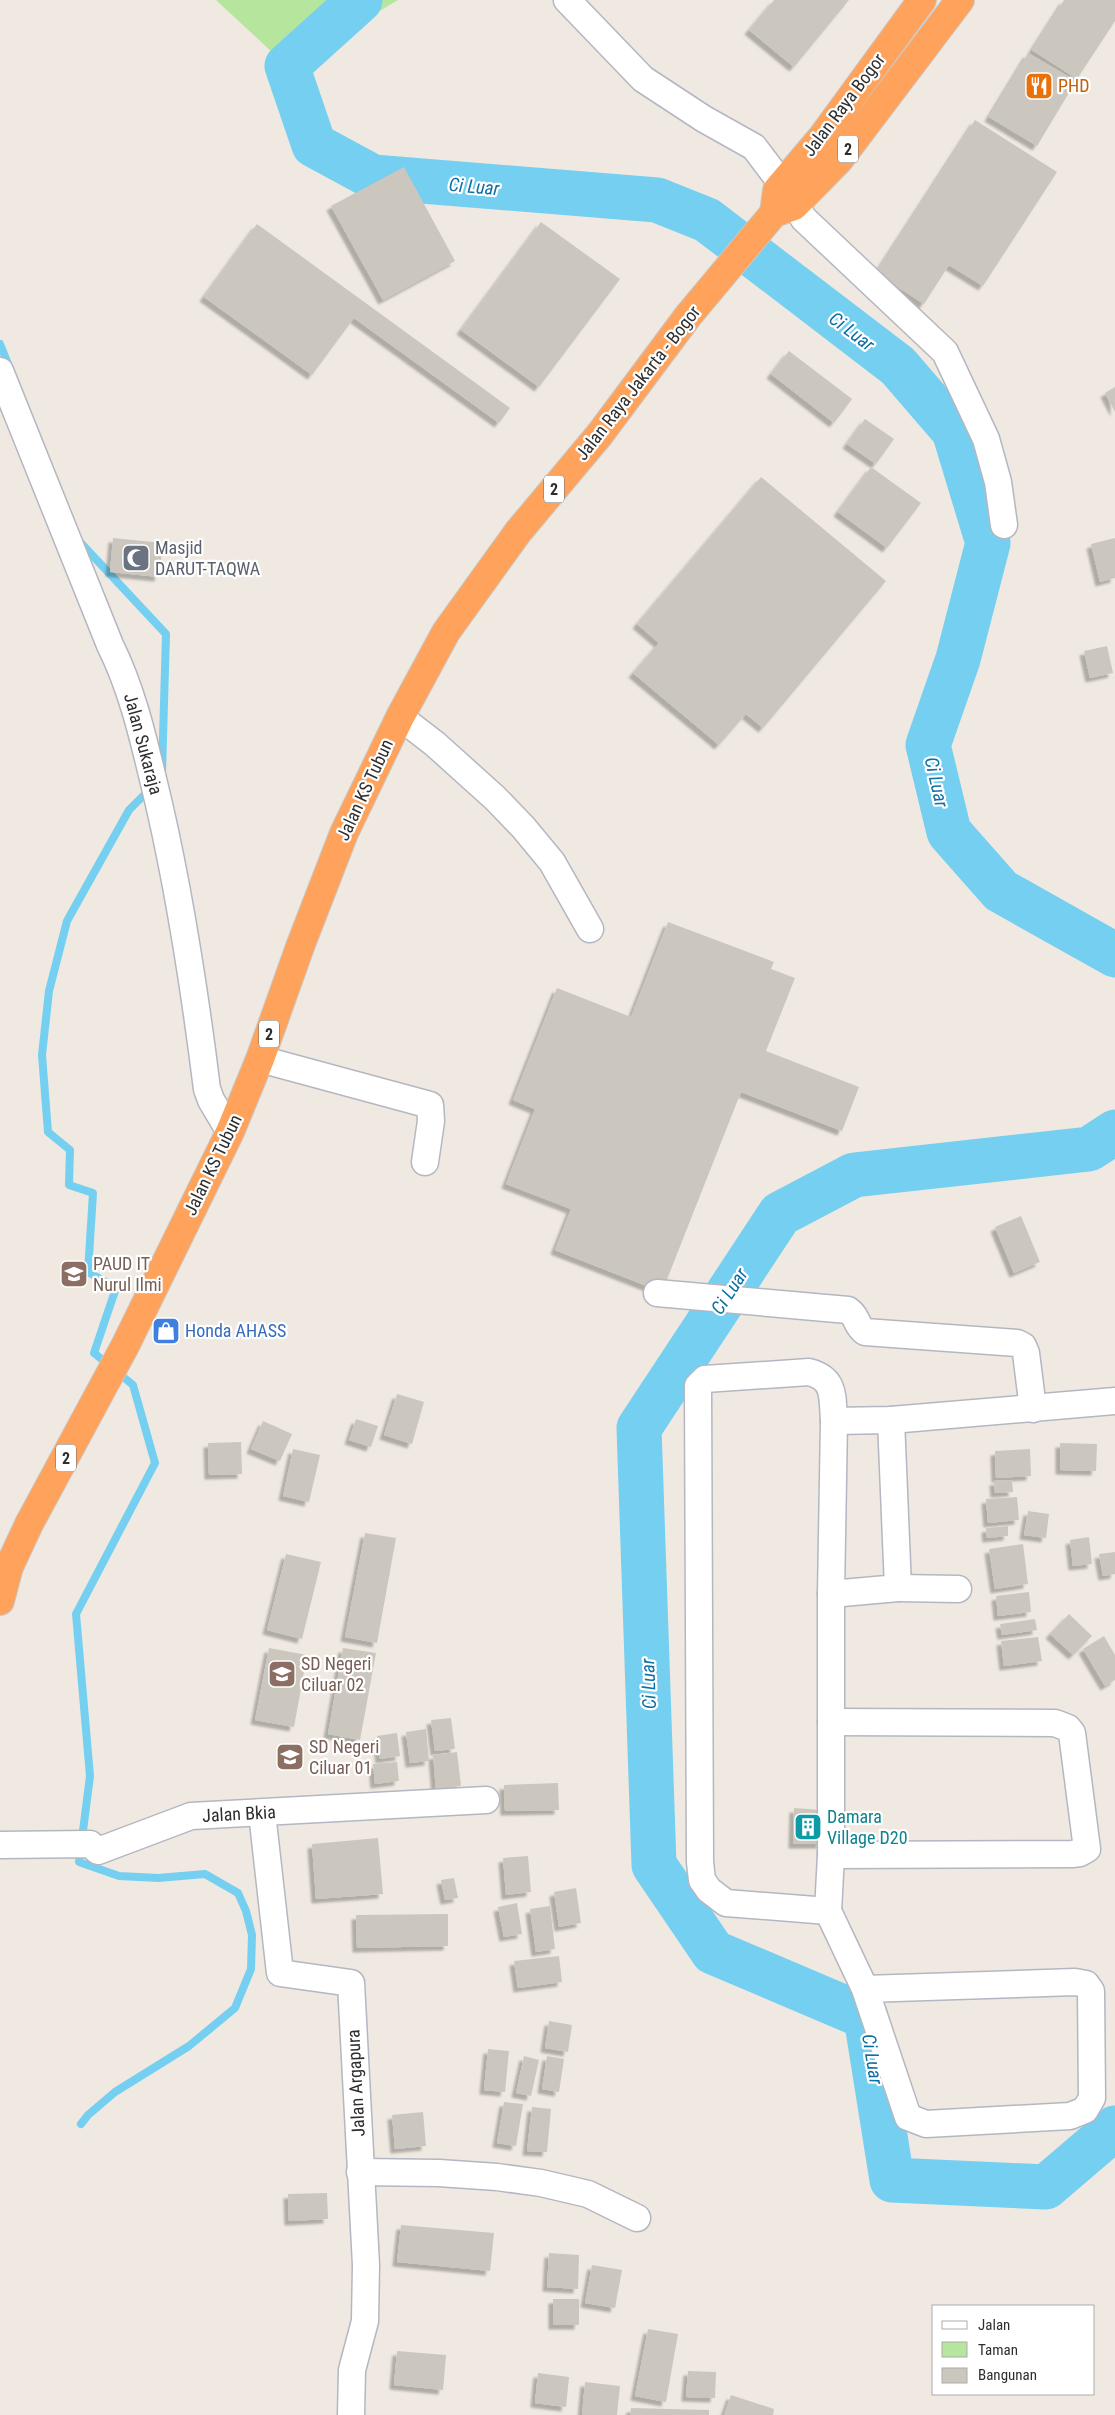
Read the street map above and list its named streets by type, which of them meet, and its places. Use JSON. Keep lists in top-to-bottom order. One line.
{"streets":{"highway":["Jalan Raya Bogor","2","Jalan Raya Jakarta - Bogor","Jalan KS Tubun"],"street":["Jalan Sukaraja","Jalan Bkia","Jalan Argapura"]},"crossings":[["Jalan Raya Bogor","Jalan Raya Jakarta - Bogor"],["Jalan Raya Jakarta - Bogor","Jalan KS Tubun"],["Jalan Sukaraja","Jalan KS Tubun"],["Jalan Bkia","Jalan Argapura"]],"water":["Ci Luar"],"places":{"restaurant":["PHD"],"mosque":["Masjid DARUT-TAQWA"],"school or university":["PAUD IT Nurul Ilmi","SD Negeri Ciluar 02","SD Negeri Ciluar 01"],"shop":["Honda AHASS"],"building":["Damara Village D20"]},"legend":["Jalan","Taman","Bangunan"]}
